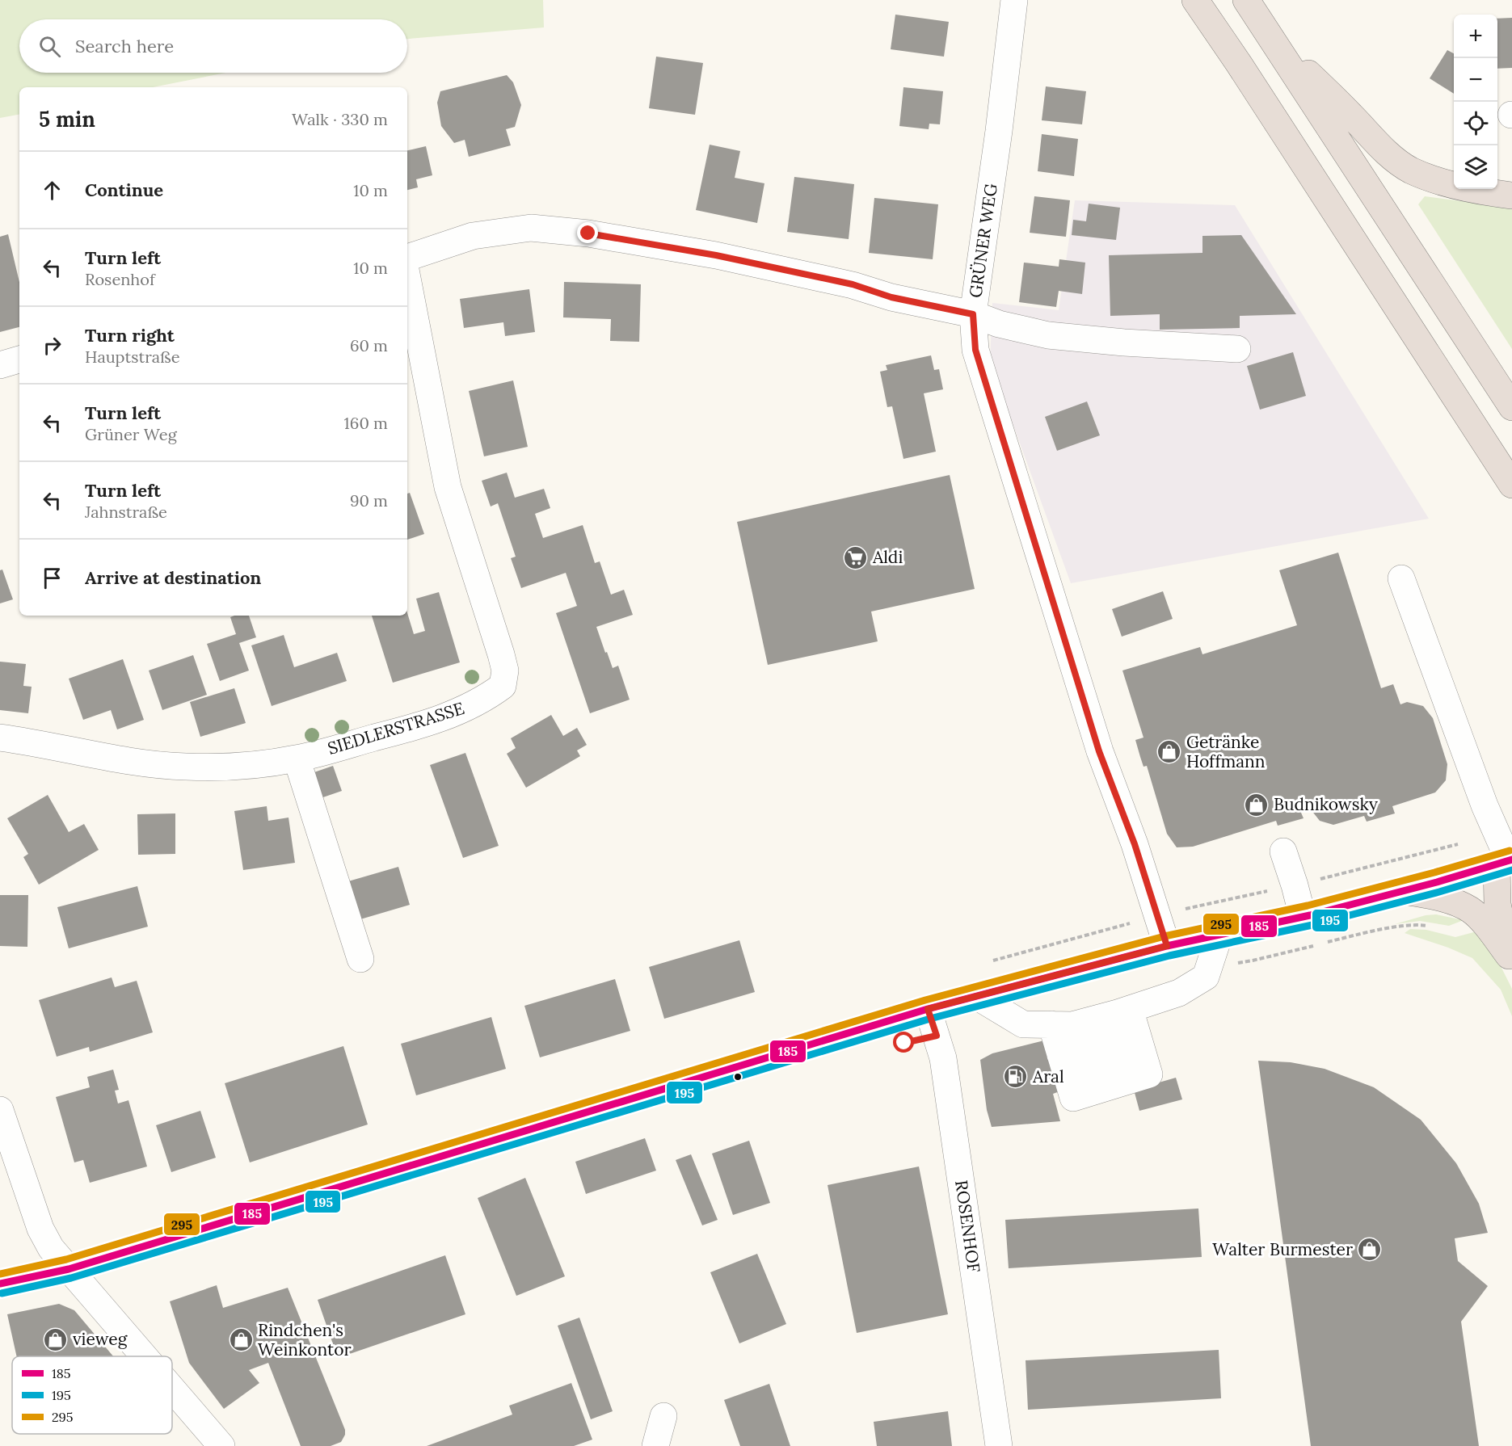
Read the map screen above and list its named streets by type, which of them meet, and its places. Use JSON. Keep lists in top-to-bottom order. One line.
{"streets":{"street":["GRÜNER WEG","SIEDLERSTRASSE","ROSENHOF"]},"places":{"supermarket":["Aldi"],"shop":["Getränke Hoffmann","Budnikowsky","Walter Burmester","vieweg","Rindchen's Weinkontor"],"fuel station":["Aral"]},"lines":["transit line 295","transit line 185","transit line 195"],"legend":["185","195","295"],"page":{"map_buttons":["+","−"],"search":"Search here","heading":["5 min","Walk · 330 m"],"list":[["Continue","10 m"],["Turn left","Rosenhof","10 m"],["Turn right","Hauptstraße","60 m"],["Turn left","Grüner Weg","160 m"],["Turn left","Jahnstraße","90 m"],"Arrive at destination"]}}
